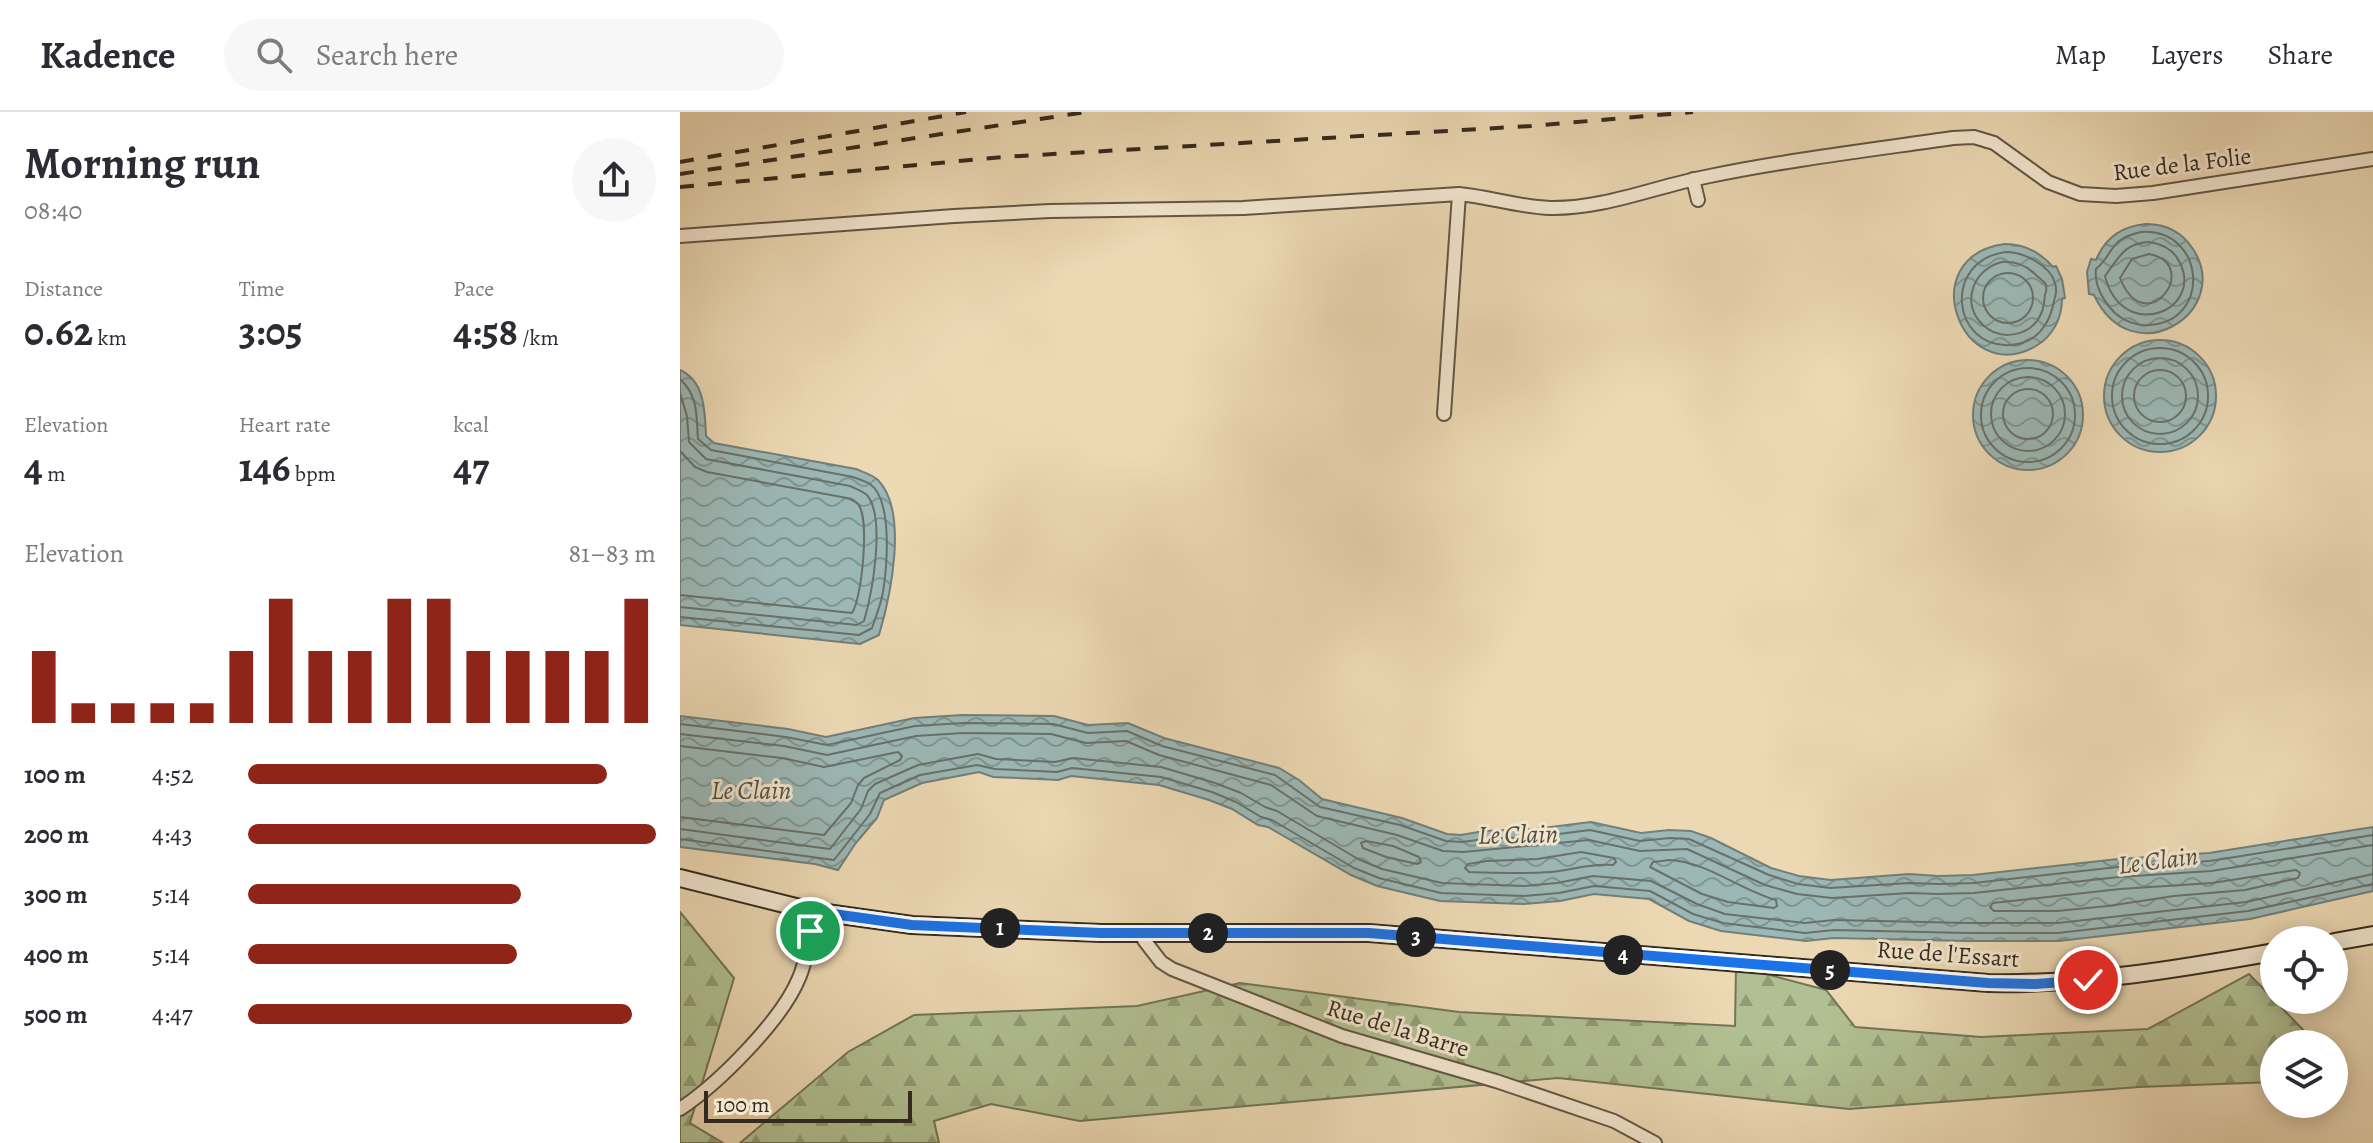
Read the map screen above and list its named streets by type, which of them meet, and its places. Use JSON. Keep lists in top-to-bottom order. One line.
{"streets":{"main road":["Rue de l'Essart"],"street":["Rue de la Folie","Rue de la Barre"]},"crossings":[["Rue de l'Essart","Rue de la Barre"]],"water":["Le Clain"],"scale_bar":"100 m","page":{"header":"Kadence","search":"Search here","nav":["Map","Layers","Share"],"heading":["Morning run","08:40"],"stats":[["Distance","0.62 km"],["Time","3:05"],["Pace","4:58 /km"],["Elevation","4 m"],["Heart rate","146 bpm"],["kcal","47"]],"chart":["Elevation","81–83 m"],"list":[{"name":"100 m","note":"4:52"},{"name":"200 m","note":"4:43"},{"name":"300 m","note":"5:14"},{"name":"400 m","note":"5:14"},{"name":"500 m","note":"4:47"}],"pins":["1","2","3","4","5"],"scale":"100 m"}}
